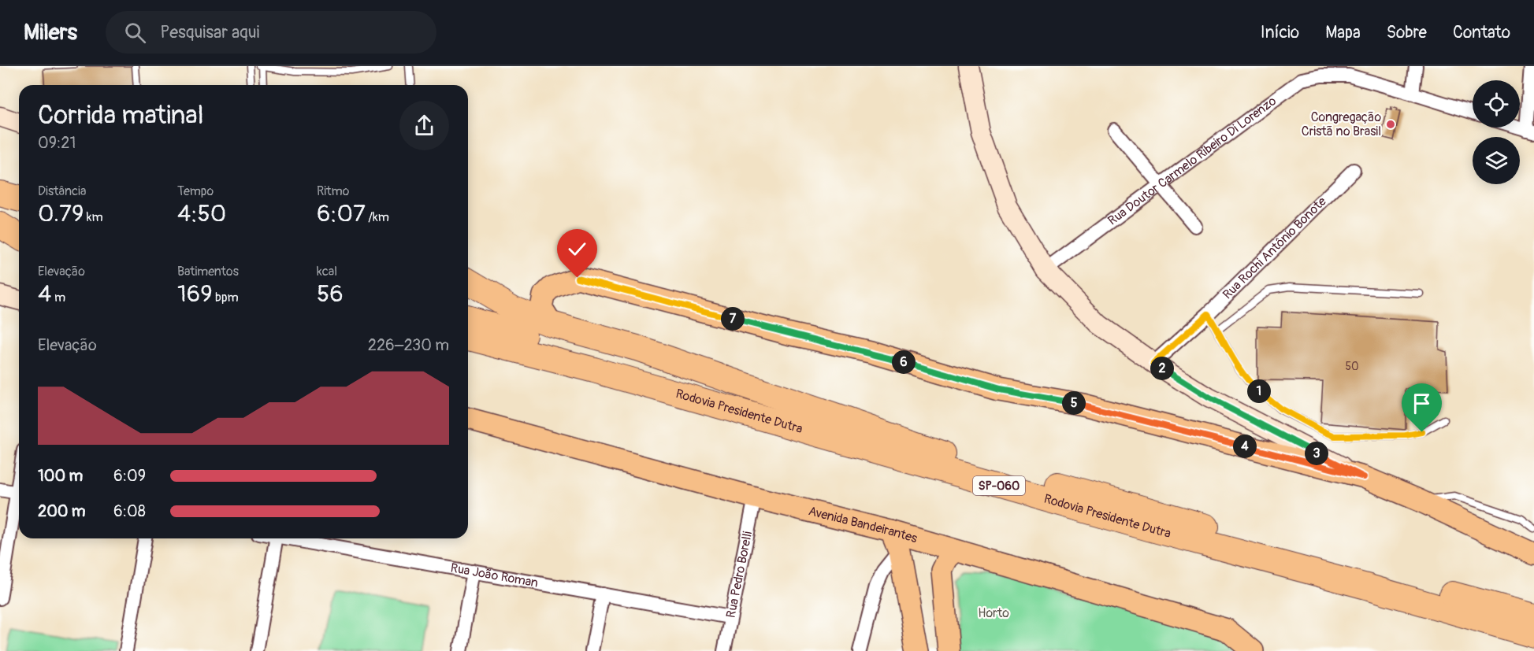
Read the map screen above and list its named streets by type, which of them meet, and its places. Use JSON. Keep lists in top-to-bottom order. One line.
{"streets":{"highway":["Rodovia Presidente Dutra","SP-060"],"main road":["Avenida Bandeirantes"],"street":["Rua Doutor Carmelo Ribeiro Di Lorenzo","Rua Rochi Antônio Bonote","Rua Pedro Borelli","Rua João Roman"]},"crossings":[["Avenida Bandeirantes","Rua Pedro Borelli"],["Rua Pedro Borelli","Rua João Roman"]],"parks":["Horto"],"places":["Congregação Cristã no Brasil"],"house_numbers":["50"],"page":{"header":"Milers","search":"Pesquisar aqui","nav":["Início","Mapa","Sobre","Contato"],"heading":["Corrida matinal","09:21"],"stats":[["Distância","0.79 km"],["Tempo","4:50"],["Ritmo","6:07 /km"],["Elevação","4 m"],["Batimentos","169 bpm"],["kcal","56"]],"pins":["7","6","2","1","5","4","3"],"chart":["Elevação","226–230 m"],"list":[{"name":"100 m","note":"6:09"},{"name":"200 m","note":"6:08"}]}}
